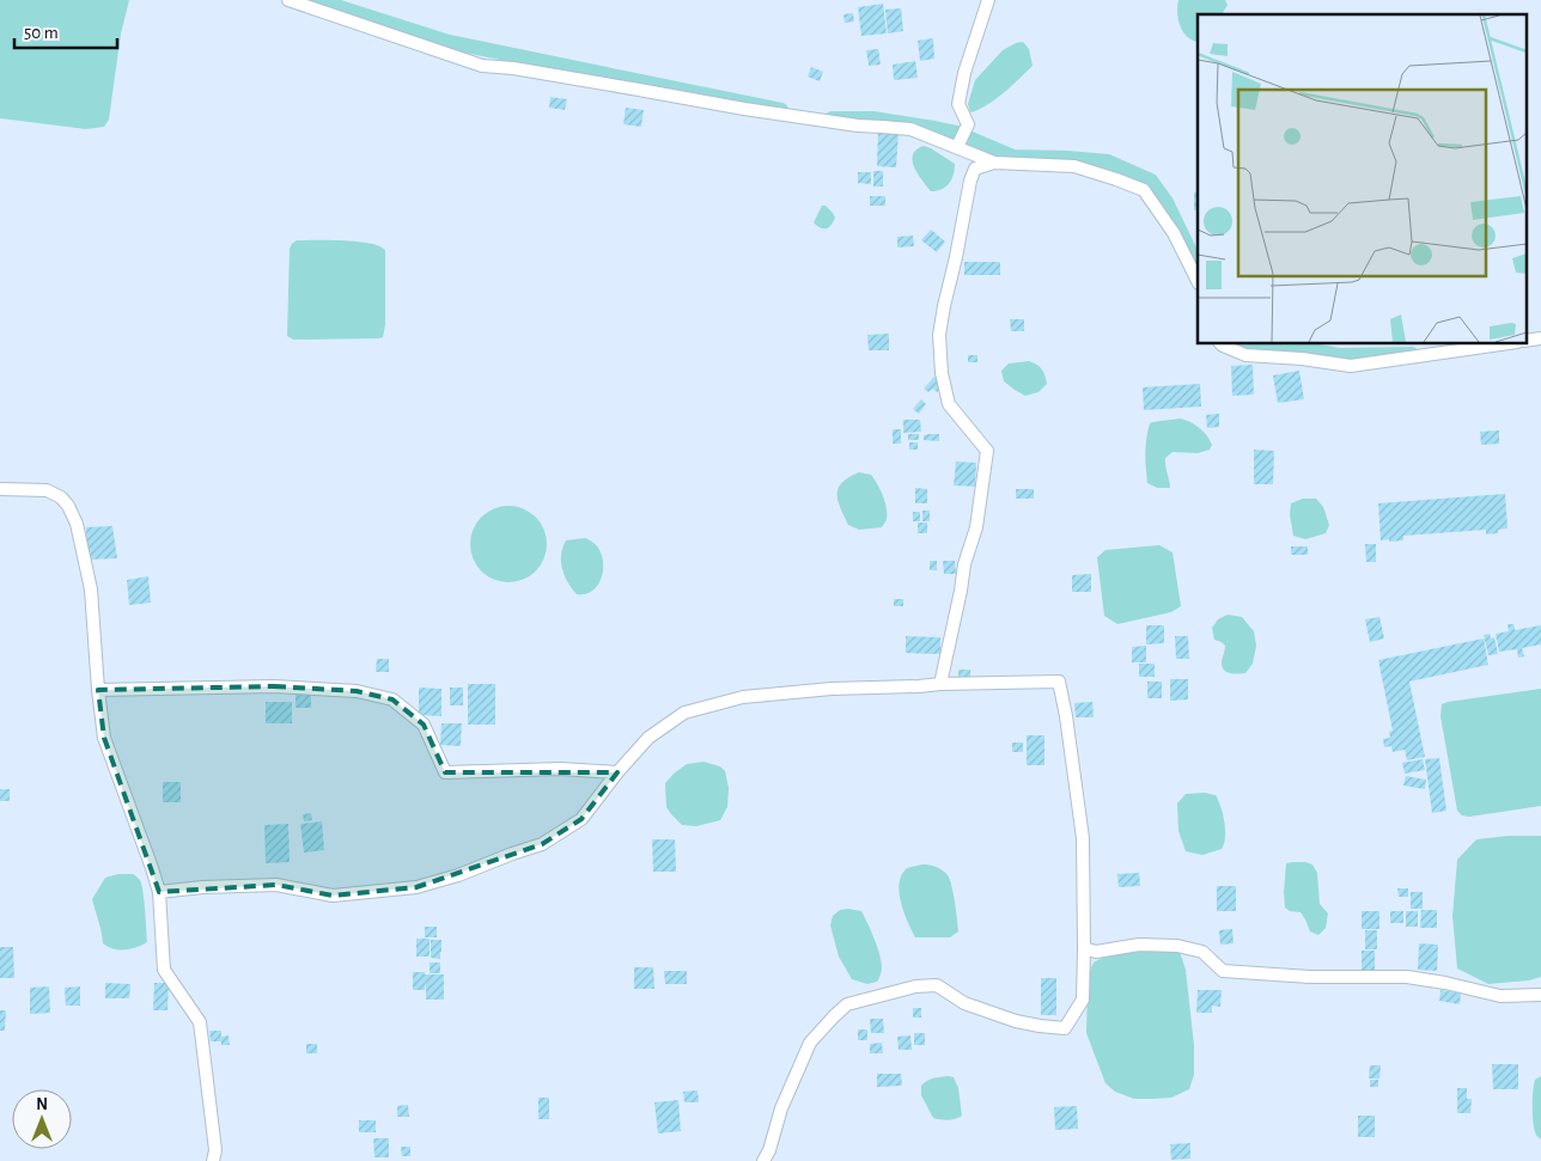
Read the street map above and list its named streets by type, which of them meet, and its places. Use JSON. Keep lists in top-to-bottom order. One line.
{"scale_bar":"50 m","north":"top"}
